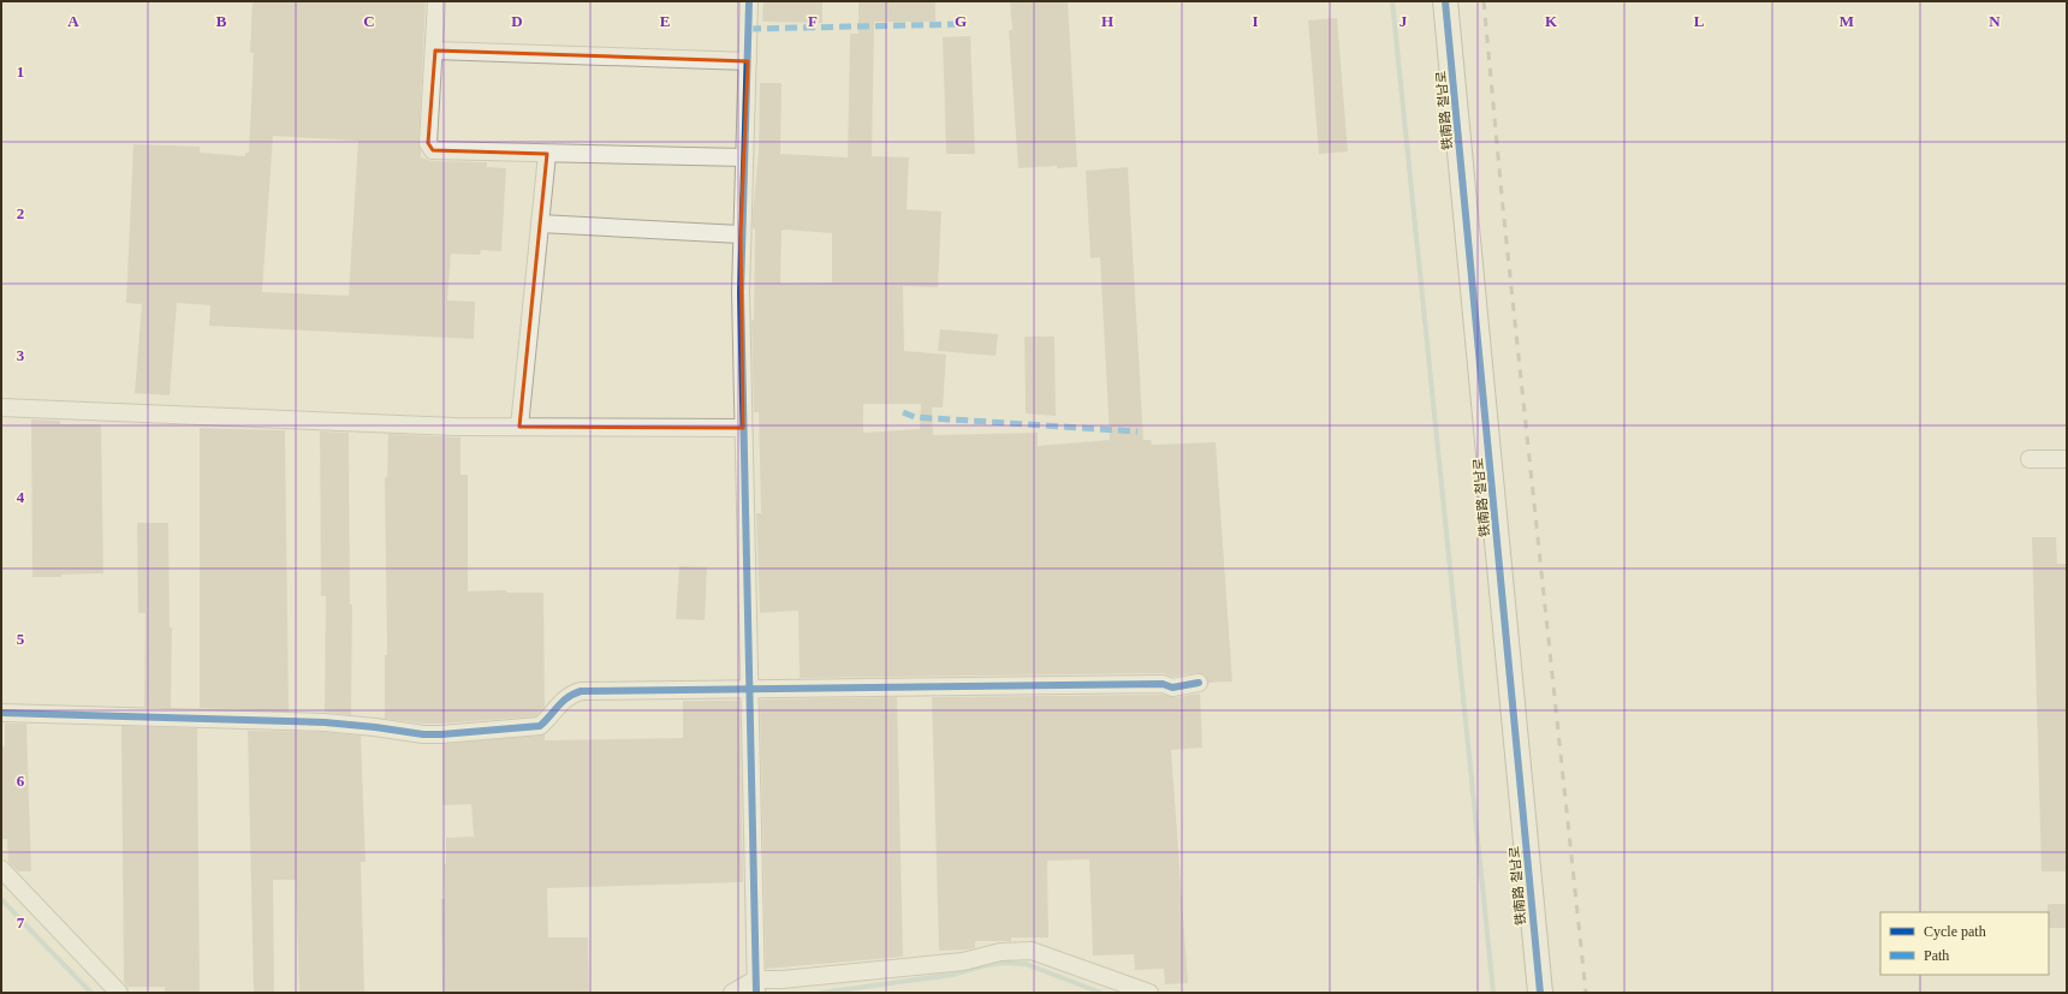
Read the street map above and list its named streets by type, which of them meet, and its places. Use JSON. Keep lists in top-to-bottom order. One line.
{"streets":{"street":["铁南路 철남로"]},"legend":["Cycle path","Path"],"grid":{"columns":["A","B","C","D","E","F","G","H","I","J","K","L","M","N"],"rows":["1","2","3","4","5","6","7"]}}
